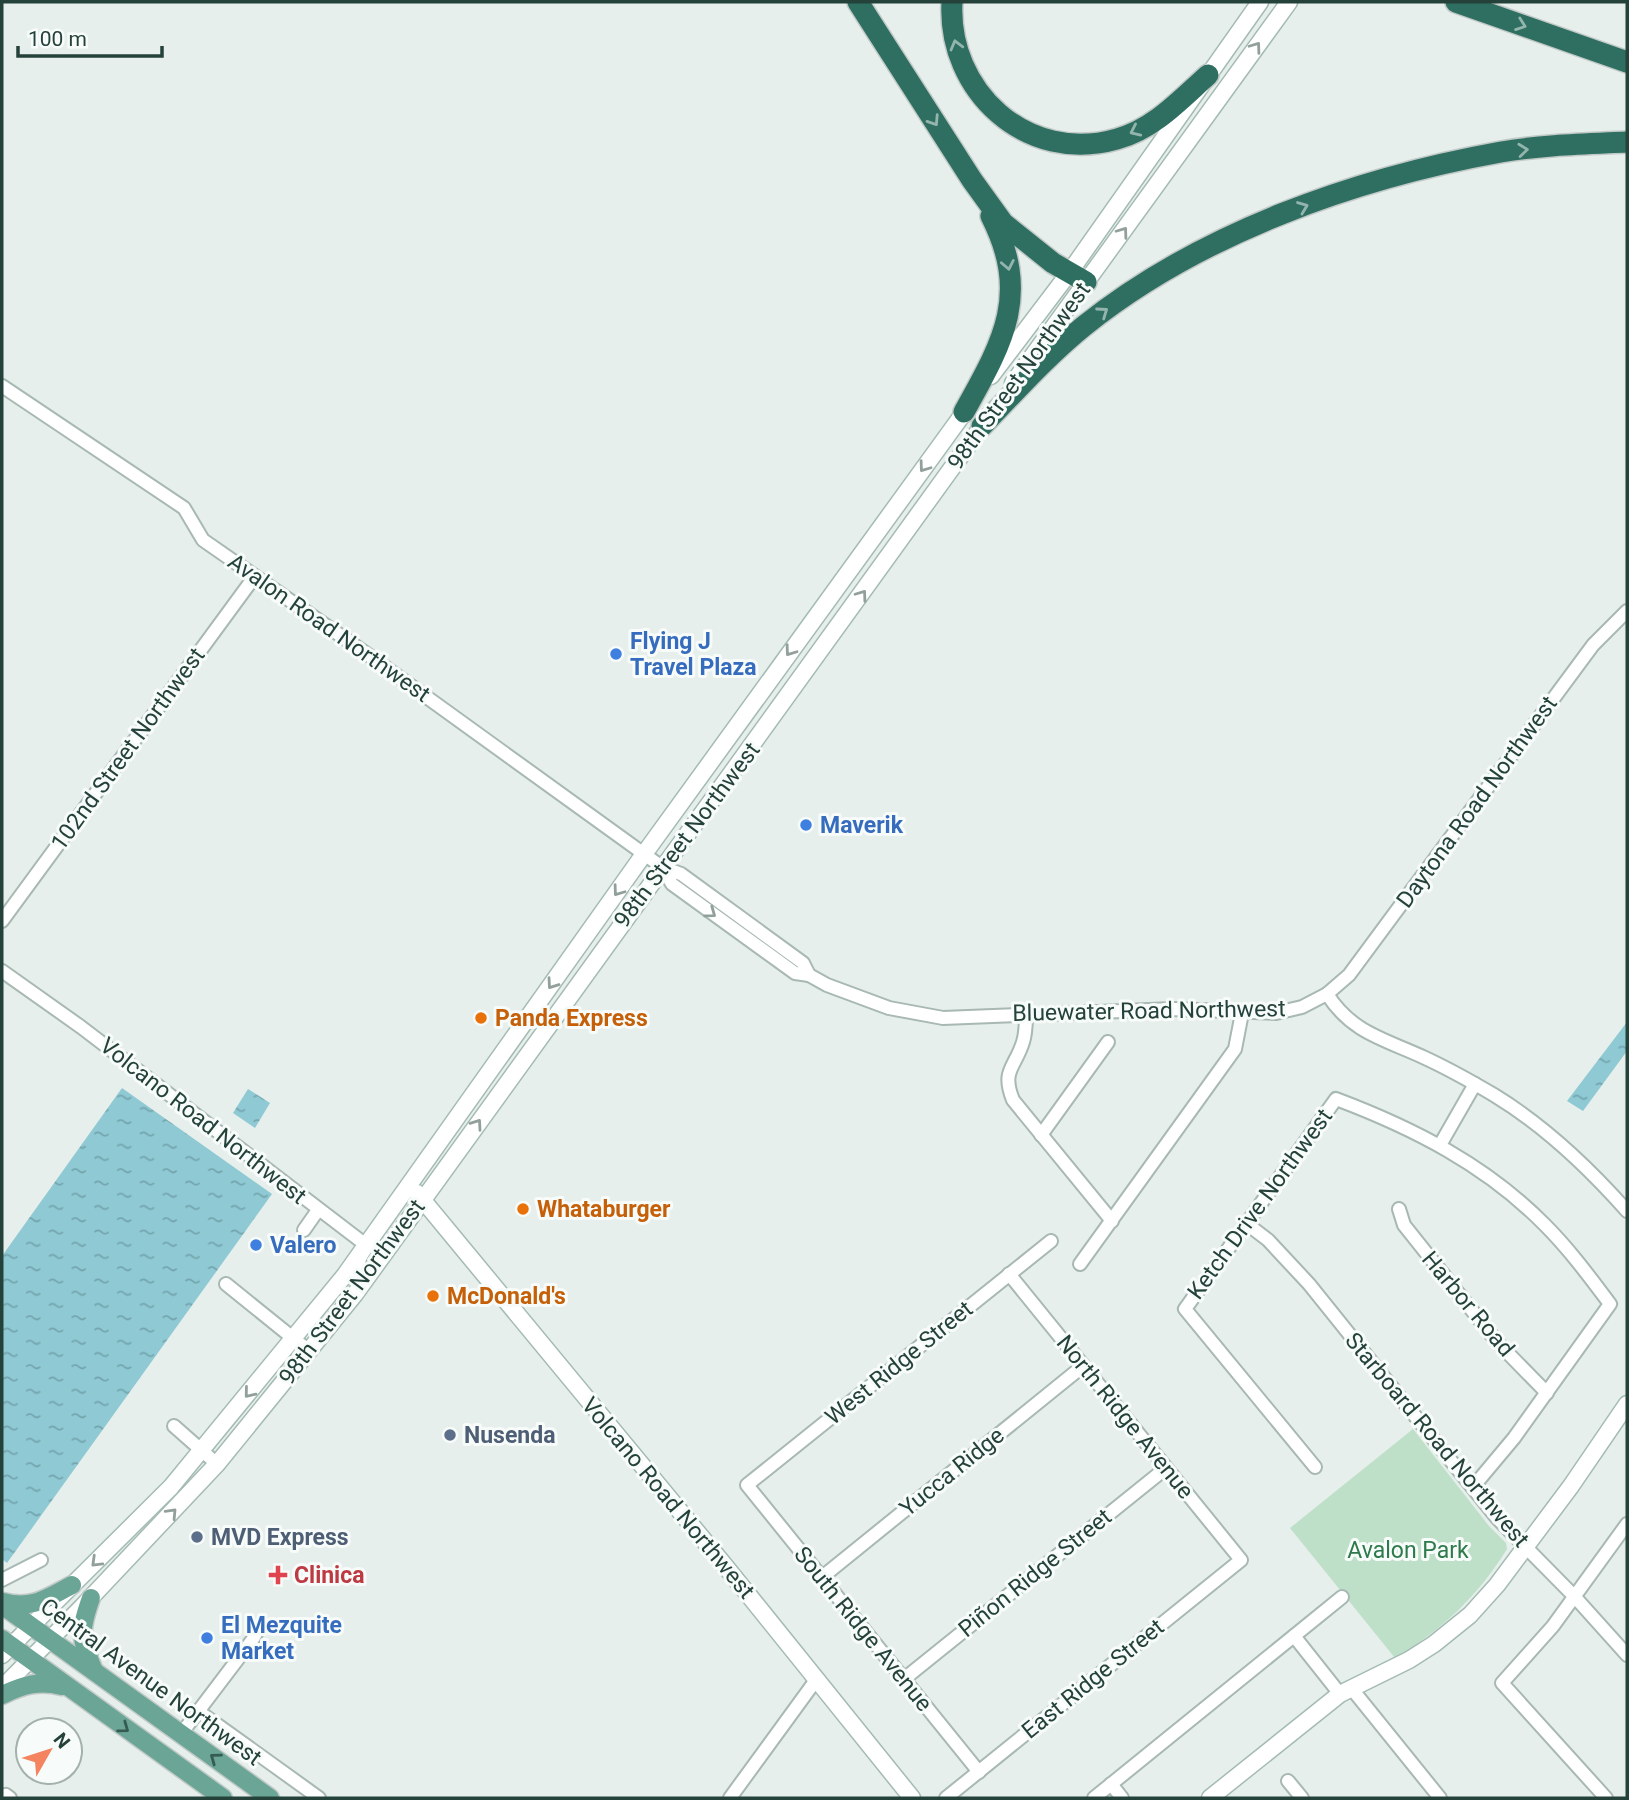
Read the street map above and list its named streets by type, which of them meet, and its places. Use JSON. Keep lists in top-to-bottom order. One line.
{"streets":{"main road":["98th Street Northwest","Volcano Road Northwest","Central Avenue Northwest"],"street":["Avalon Road Northwest","102nd Street Northwest","Daytona Road Northwest","Bluewater Road Northwest","Ketch Drive Northwest","Harbor Road","West Ridge Street","North Ridge Avenue","Starboard Road Northwest","Yucca Ridge","Piñon Ridge Street","South Ridge Avenue","East Ridge Street"]},"crossings":[["98th Street Northwest","Avalon Road Northwest"],["98th Street Northwest","Bluewater Road Northwest"],["98th Street Northwest","Volcano Road Northwest"],["98th Street Northwest","Central Avenue Northwest"],["Avalon Road Northwest","102nd Street Northwest"],["Avalon Road Northwest","Bluewater Road Northwest"],["Daytona Road Northwest","Bluewater Road Northwest"],["Ketch Drive Northwest","Starboard Road Northwest"],["West Ridge Street","North Ridge Avenue"],["West Ridge Street","South Ridge Avenue"],["North Ridge Avenue","Yucca Ridge"],["North Ridge Avenue","Piñon Ridge Street"],["North Ridge Avenue","East Ridge Street"],["Yucca Ridge","South Ridge Avenue"],["Piñon Ridge Street","South Ridge Avenue"],["South Ridge Avenue","East Ridge Street"]],"parks":["Avalon Park"],"places":{"other":["Flying J Travel Plaza","Maverik","Panda Express","Whataburger","Valero","McDonald's","Nusenda","MVD Express","El Mezquite Market"],"health":["Clinica"]},"scale_bar":"100 m","north":"top right"}
